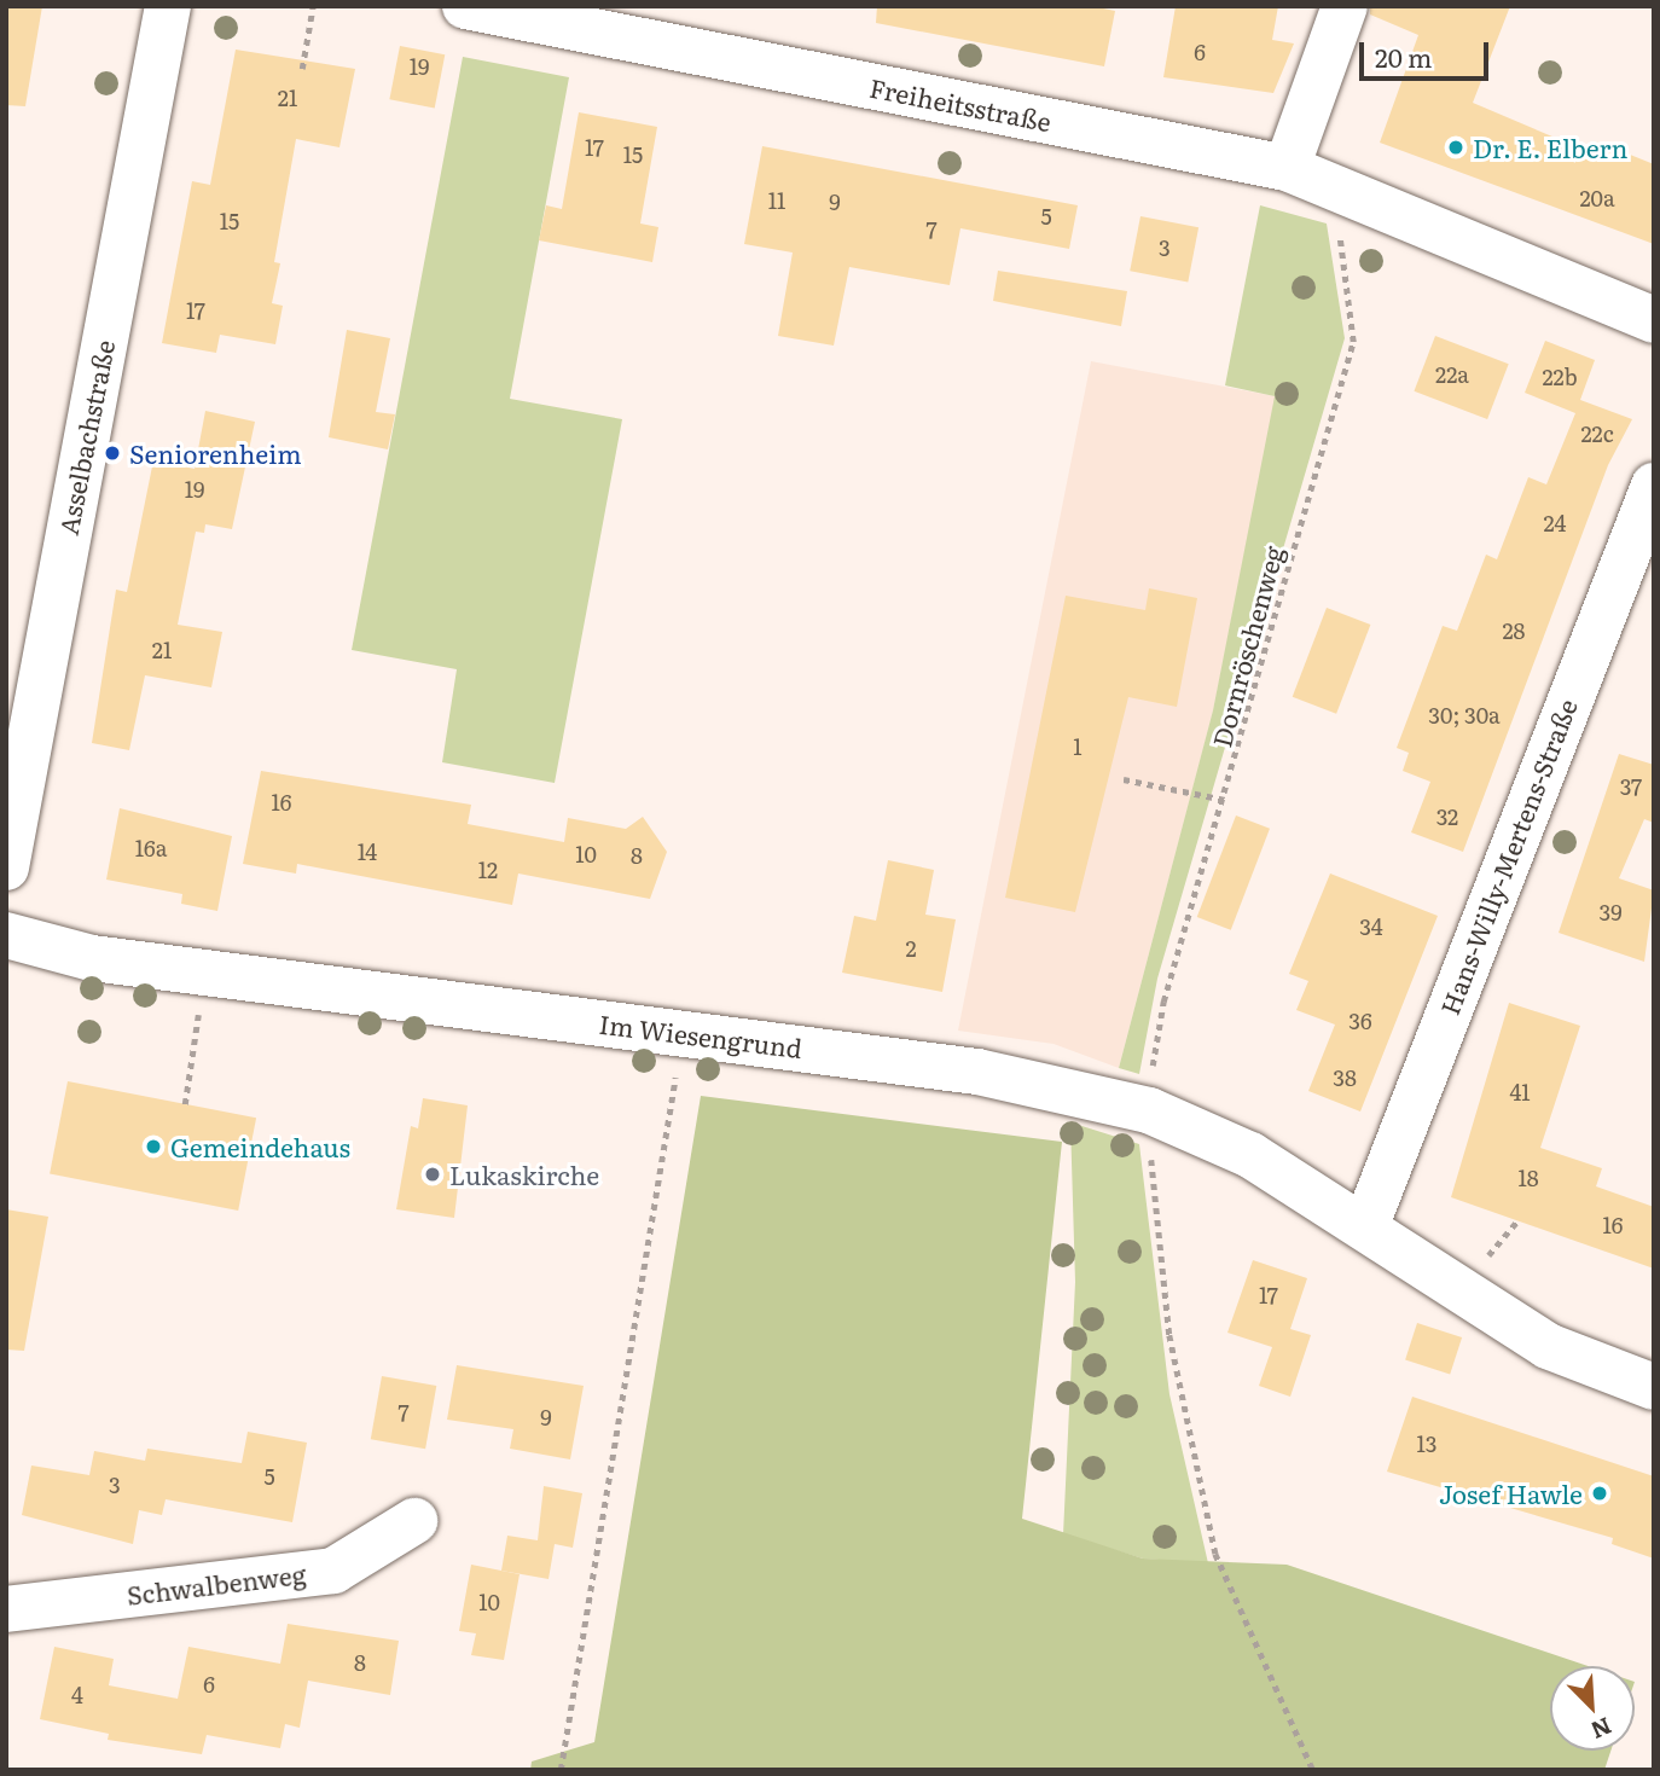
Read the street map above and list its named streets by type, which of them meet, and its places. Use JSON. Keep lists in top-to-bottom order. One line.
{"streets":{"street":["Freiheitsstraße","Asselbachstraße","Hans-Willy-Mertens-Straße","Im Wiesengrund","Schwalbenweg"],"path":["Dornröschenweg"]},"crossings":[["Dornröschenweg","Im Wiesengrund"],["Hans-Willy-Mertens-Straße","Im Wiesengrund"]],"places":["Dr. E. Elbern","Seniorenheim","Gemeindehaus","Lukaskirche","Josef Hawle"],"house_numbers":["6","19","21","17","15","20a","11","9","5","15","7","3","17","22a","22b","22c","19","24","28","21","30; 30a","1","37","16","32","16a","14","10","8","12","39","34","2","36","38","41","18","16","17","7","9","13","5","3","10","8","6","4"],"scale_bar":"20 m","north":"bottom right"}
